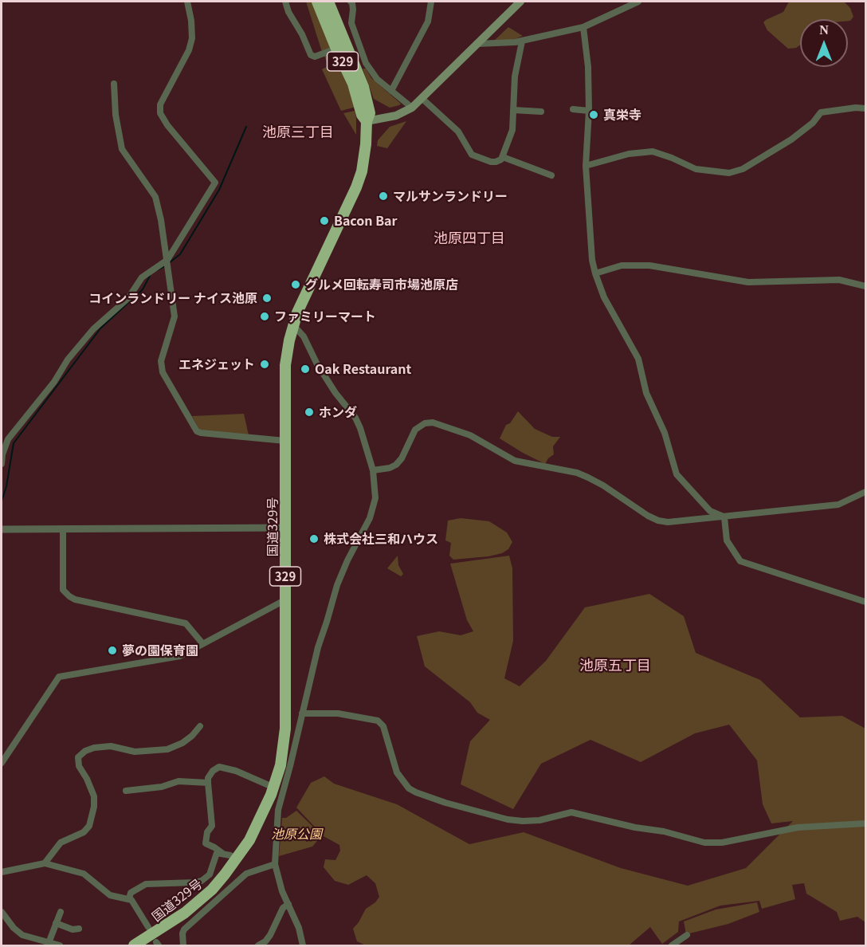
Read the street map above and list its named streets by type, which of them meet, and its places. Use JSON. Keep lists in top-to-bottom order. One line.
{"streets":{"highway":["329","国道329号"]},"districts":["池原三丁目","池原四丁目","池原五丁目"],"parks":["池原公園"],"places":["真栄寺","マルサンランドリー","Bacon Bar","グルメ回転寿司市場池原店","コインランドリー ナイス池原","ファミリーマート","エネジェット","Oak Restaurant","ホンダ","株式会社三和ハウス","夢の園保育園"],"north":"top"}
